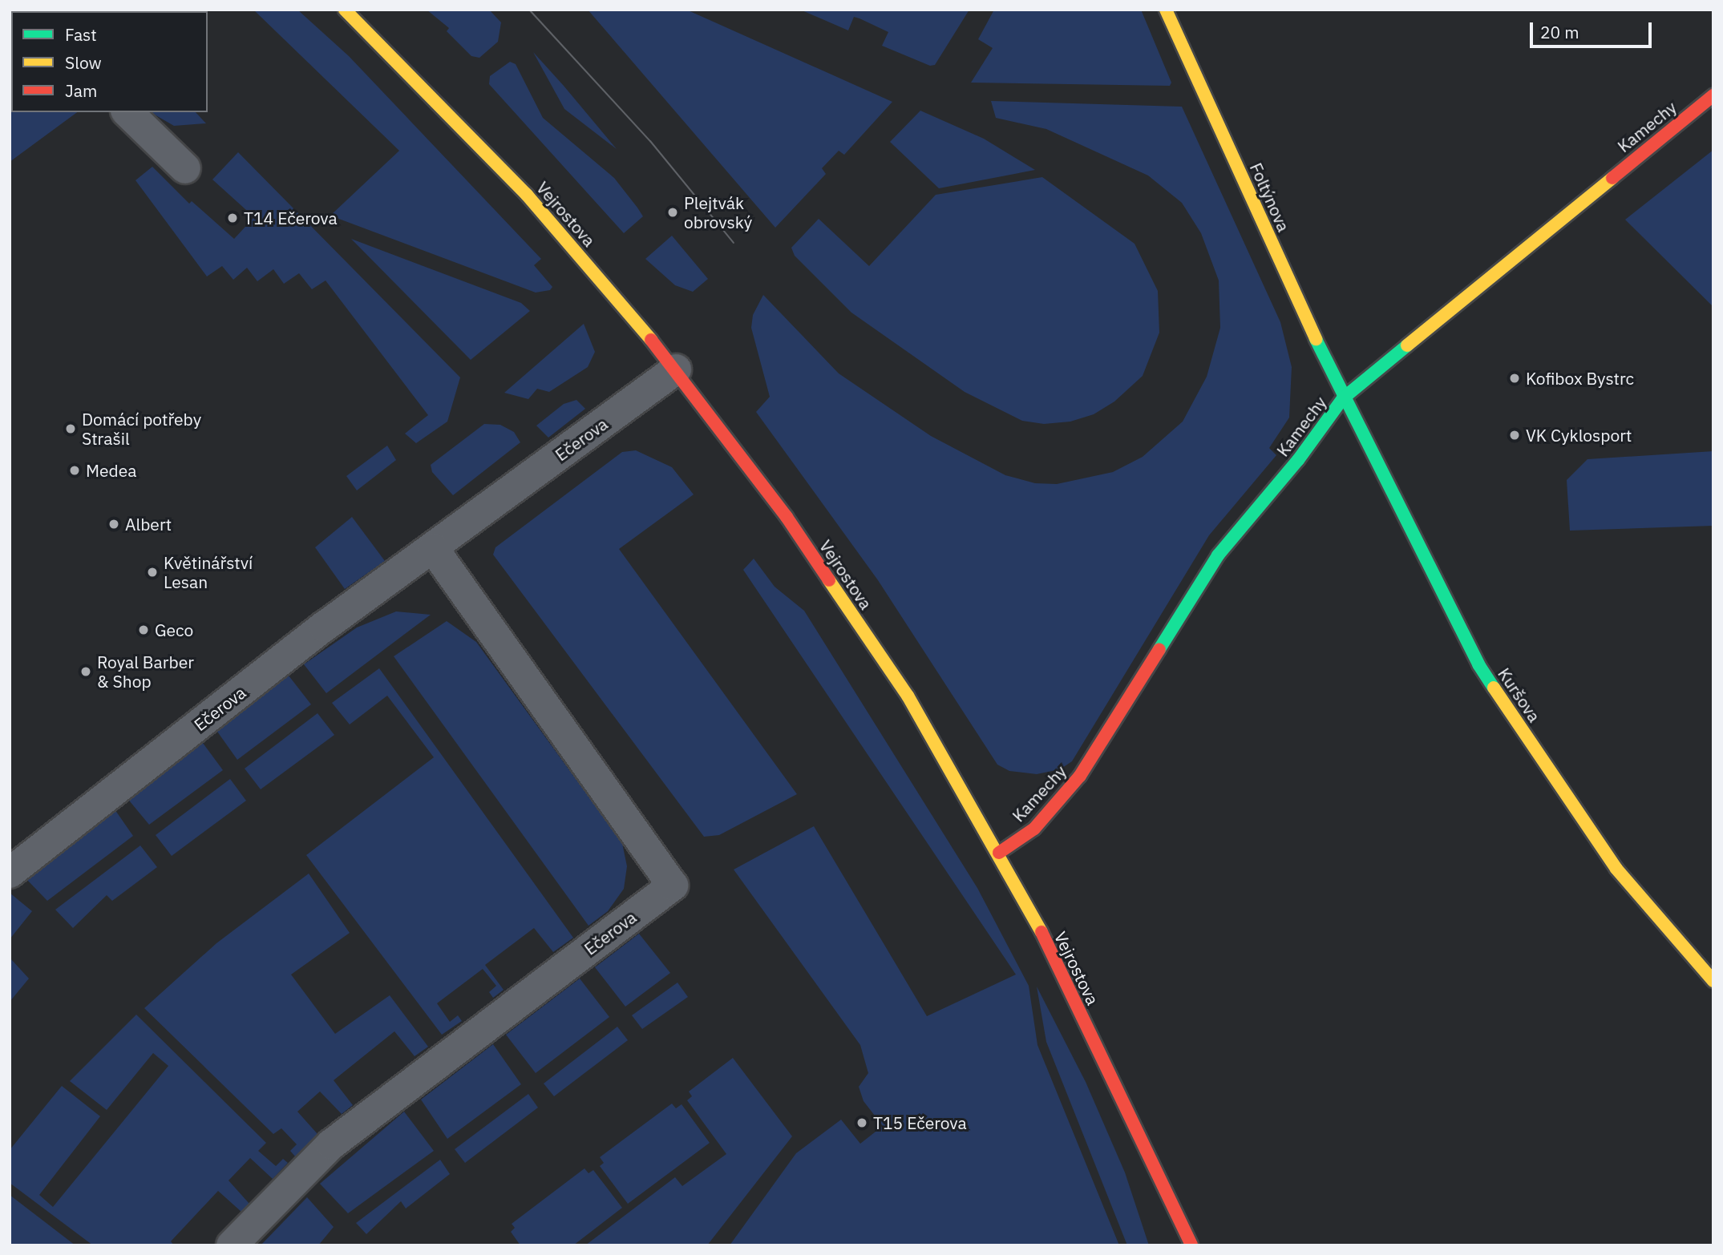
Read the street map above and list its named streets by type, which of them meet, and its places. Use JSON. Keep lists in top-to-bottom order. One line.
{"streets":{"street":["Kamechy","Foltýnova","Vejrostova","Ečerova","Kuršova"]},"crossings":[["Kamechy","Foltýnova"],["Kamechy","Vejrostova"],["Kamechy","Kuršova"],["Foltýnova","Kuršova"],["Vejrostova","Ečerova"]],"places":["Plejtvák obrovský","T14 Ečerova","Kofibox Bystrc","Domácí potřeby Strašil","VK Cyklosport","Medea","Albert","Květinářství Lesan","Geco","Royal Barber & Shop","T15 Ečerova"],"legend":["Fast","Slow","Jam"],"scale_bar":"20 m"}
